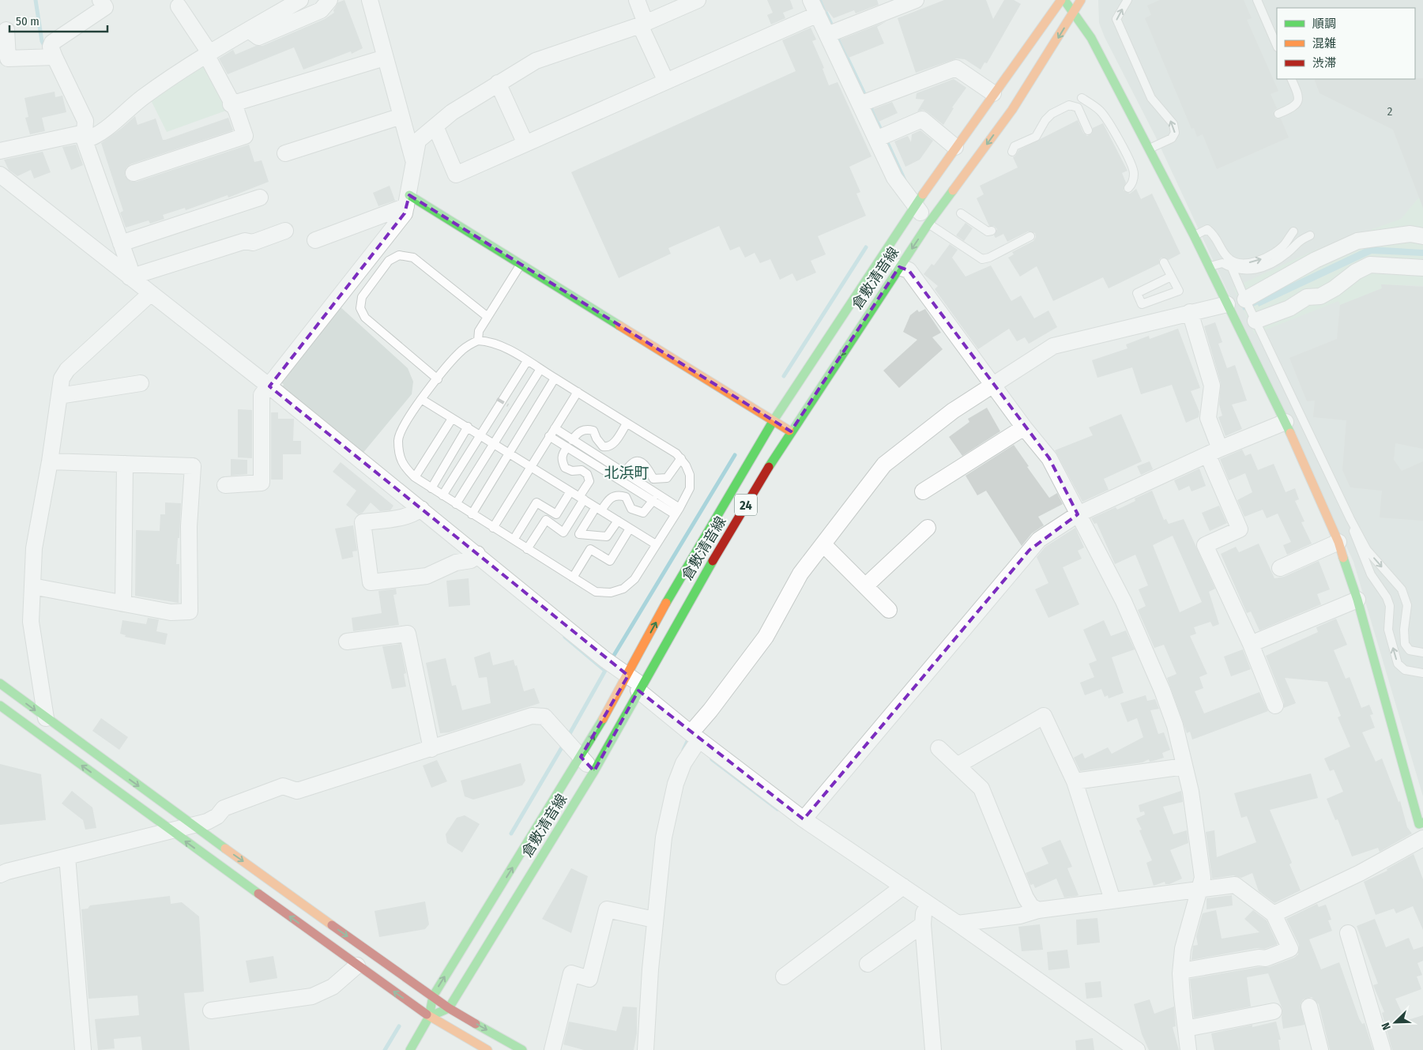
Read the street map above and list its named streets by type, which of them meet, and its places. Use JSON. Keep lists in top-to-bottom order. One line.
{"streets":{"street":["倉敷清音線","24"]},"districts":["北浜町"],"house_numbers":["2"],"legend":["順調","混雑","渋滞"],"scale_bar":"50 m","north":"bottom left"}
